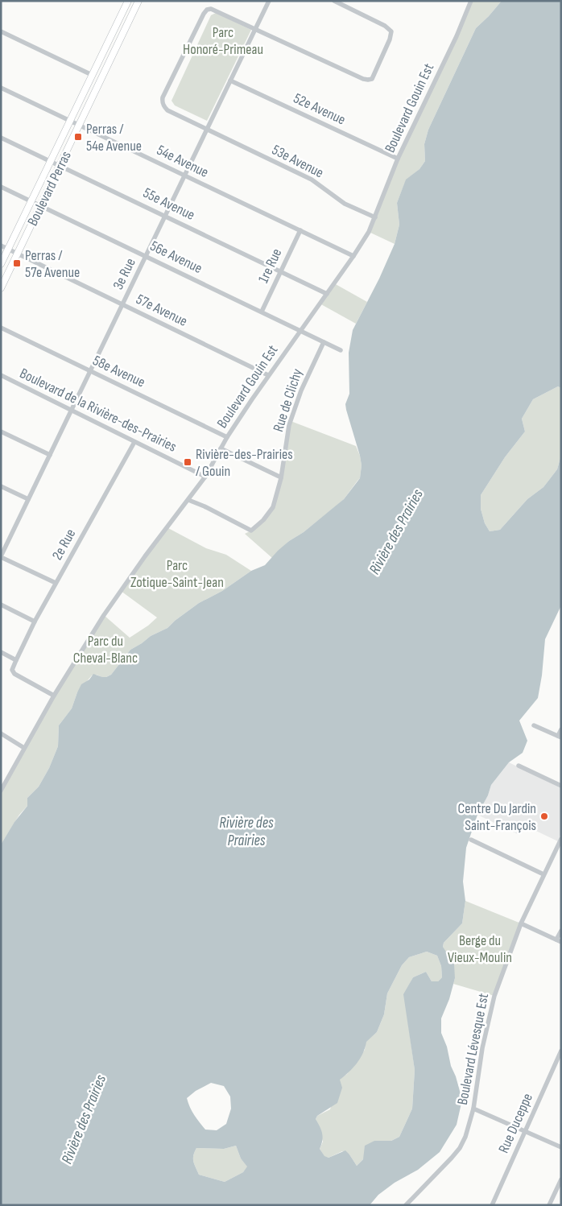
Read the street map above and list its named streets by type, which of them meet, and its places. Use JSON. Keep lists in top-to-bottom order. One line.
{"streets":{"main road":["Boulevard Perras"],"street":["Boulevard Gouin Est","52e Avenue","54e Avenue","53e Avenue","55e Avenue","56e Avenue","1re Rue","3e Rue","57e Avenue","58e Avenue","Rue de Clichy","Boulevard de la Rivière-des-Prairies","2e Rue","Boulevard Lévesque Est","Rue Duceppe"]},"crossings":[["Boulevard Gouin Est","52e Avenue"],["Boulevard Gouin Est","54e Avenue"],["Boulevard Gouin Est","53e Avenue"],["Boulevard Gouin Est","55e Avenue"],["Boulevard Gouin Est","56e Avenue"],["Boulevard Gouin Est","57e Avenue"],["Boulevard Gouin Est","58e Avenue"],["Boulevard Gouin Est","Rue de Clichy"],["Boulevard Gouin Est","Boulevard de la Rivière-des-Prairies"],["52e Avenue","3e Rue"],["54e Avenue","Boulevard Perras"],["54e Avenue","1re Rue"],["54e Avenue","3e Rue"],["53e Avenue","3e Rue"],["Boulevard Perras","55e Avenue"],["Boulevard Perras","56e Avenue"],["Boulevard Perras","57e Avenue"],["55e Avenue","1re Rue"],["55e Avenue","3e Rue"],["56e Avenue","1re Rue"],["56e Avenue","3e Rue"],["56e Avenue","Rue de Clichy"],["3e Rue","57e Avenue"],["3e Rue","58e Avenue"],["3e Rue","Boulevard de la Rivière-des-Prairies"],["Boulevard de la Rivière-des-Prairies","2e Rue"]],"water":["Rivière des Prairies"],"parks":["Parc Honoré-Primeau","Parc Zotique-Saint-Jean","Parc du Cheval-Blanc","Berge du Vieux-Moulin"],"places":{"transit":["Perras / 54e Avenue","Perras / 57e Avenue","Rivière-des-Prairies / Gouin"],"other":["Centre Du Jardin Saint-François"]}}
